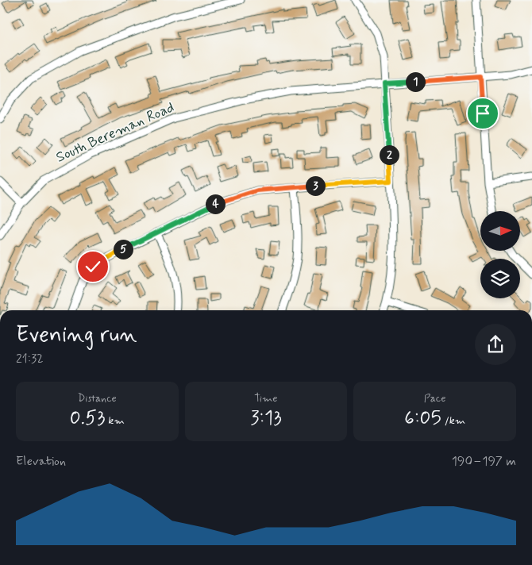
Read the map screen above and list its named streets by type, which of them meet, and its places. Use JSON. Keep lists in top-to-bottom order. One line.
{"streets":{"street":["South Bereman Road"]},"north":"right","page":{"pins":["1","2","3","4","5"],"heading":["Evening run","21:32"],"stats":[["Distance","0.53 km"],["Time","3:13"],["Pace","6:05 /km"]],"chart":["Elevation","190–197 m"]}}
